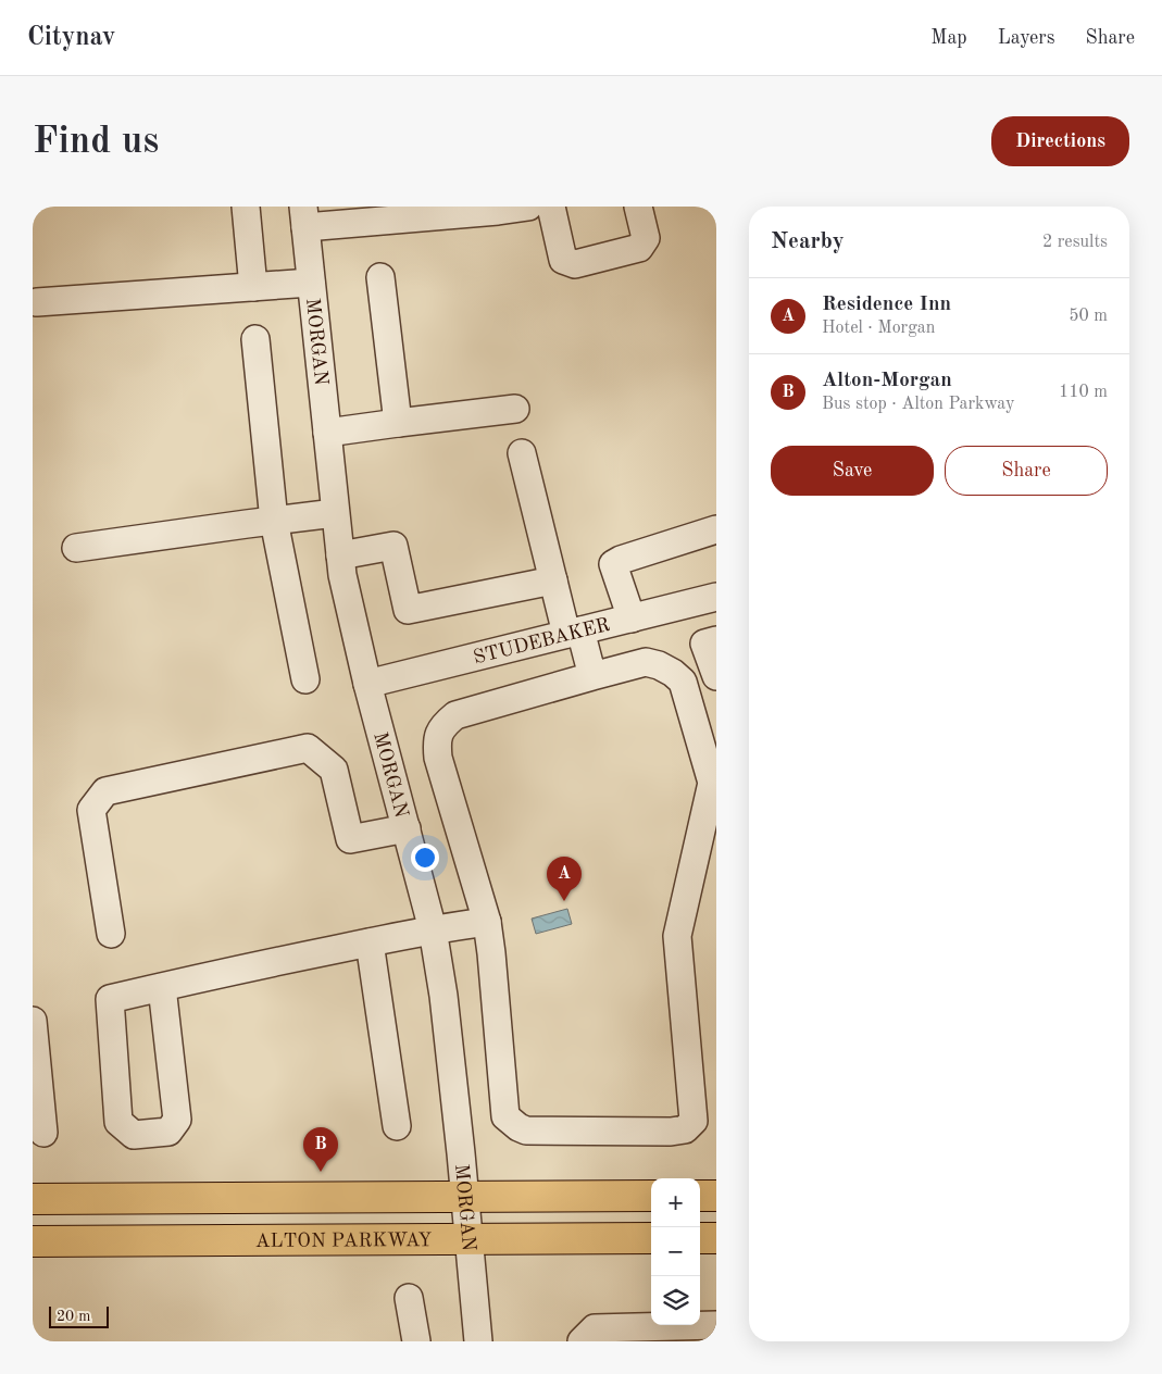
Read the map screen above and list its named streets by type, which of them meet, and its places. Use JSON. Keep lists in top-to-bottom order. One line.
{"streets":{"main road":["ALTON PARKWAY"],"street":["MORGAN","STUDEBAKER"]},"crossings":[["MORGAN","STUDEBAKER"],["MORGAN","ALTON PARKWAY"]],"scale_bar":"20 m","page":{"header":"Citynav","nav":["Map","Layers","Share"],"buttons":["Directions",["Save","Share"]],"title":"Find us","heading":["Nearby","2 results"],"list":[{"mark":"A","name":"Residence Inn","note":"Hotel · Morgan","value":"50 m"},{"mark":"B","name":"Alton-Morgan","note":"Bus stop · Alton Parkway","value":"110 m"}],"pins":["A","B"],"map_buttons":["+","−"],"scale":"20 m"}}
